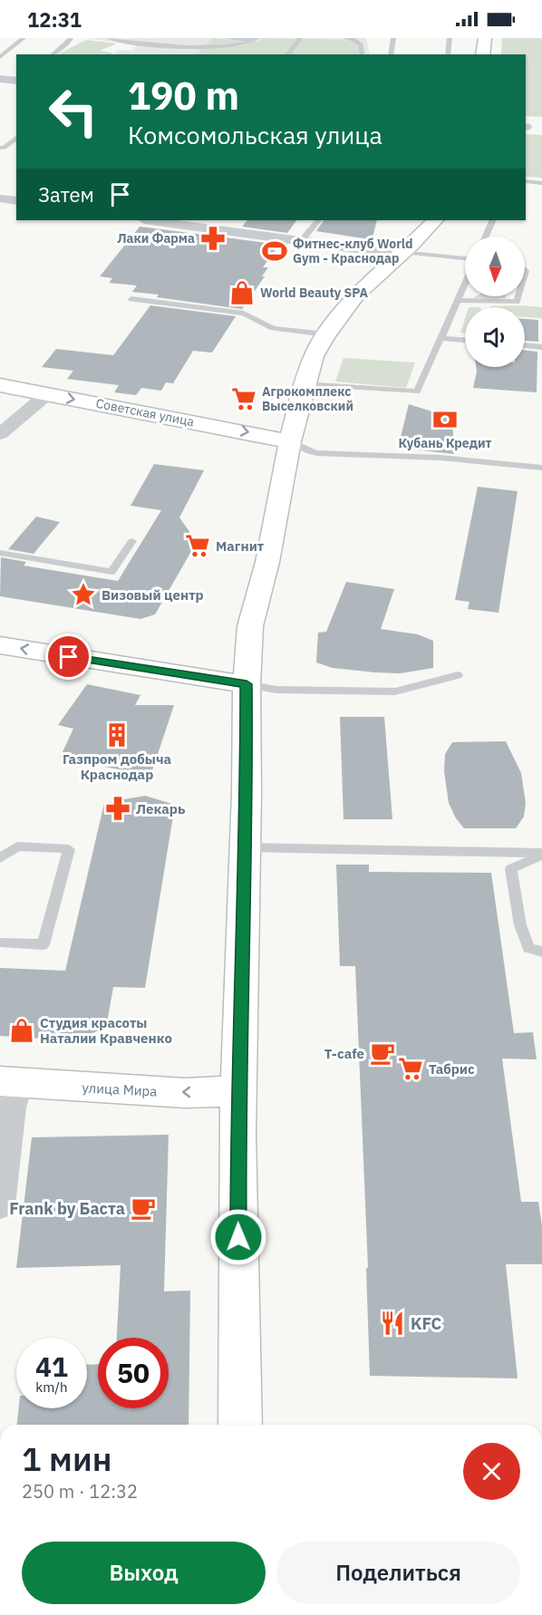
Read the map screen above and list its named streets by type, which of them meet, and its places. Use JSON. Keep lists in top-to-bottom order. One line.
{"streets":{"main road":["Советская улица","улица Мира"]},"one_way":["улица Мира"],"places":{"pharmacy":["Лаки Фарма","Лекарь"],"sports":["Фитнес-клуб World Gym - Краснодар"],"shop":["World Beauty SPA","Студия красоты Наталии Кравченко"],"supermarket":["Агрокомплекс Выселковский","Магнит","Табрис"],"bank":["Кубань Кредит"],"place":["Визовый центр"],"building":["Газпром добыча Краснодар"],"cafe":["T-cafe","Frank by Баста"],"restaurant":["KFC"]},"north":"bottom","page":{"status":"12:31","turn":["190 m","Комсомольская улица"],"then":"Затем","speed":"41 km/h","limit":"50","heading":["1 мин","250 m · 12:32"],"buttons":["Выход","Поделиться"]}}
